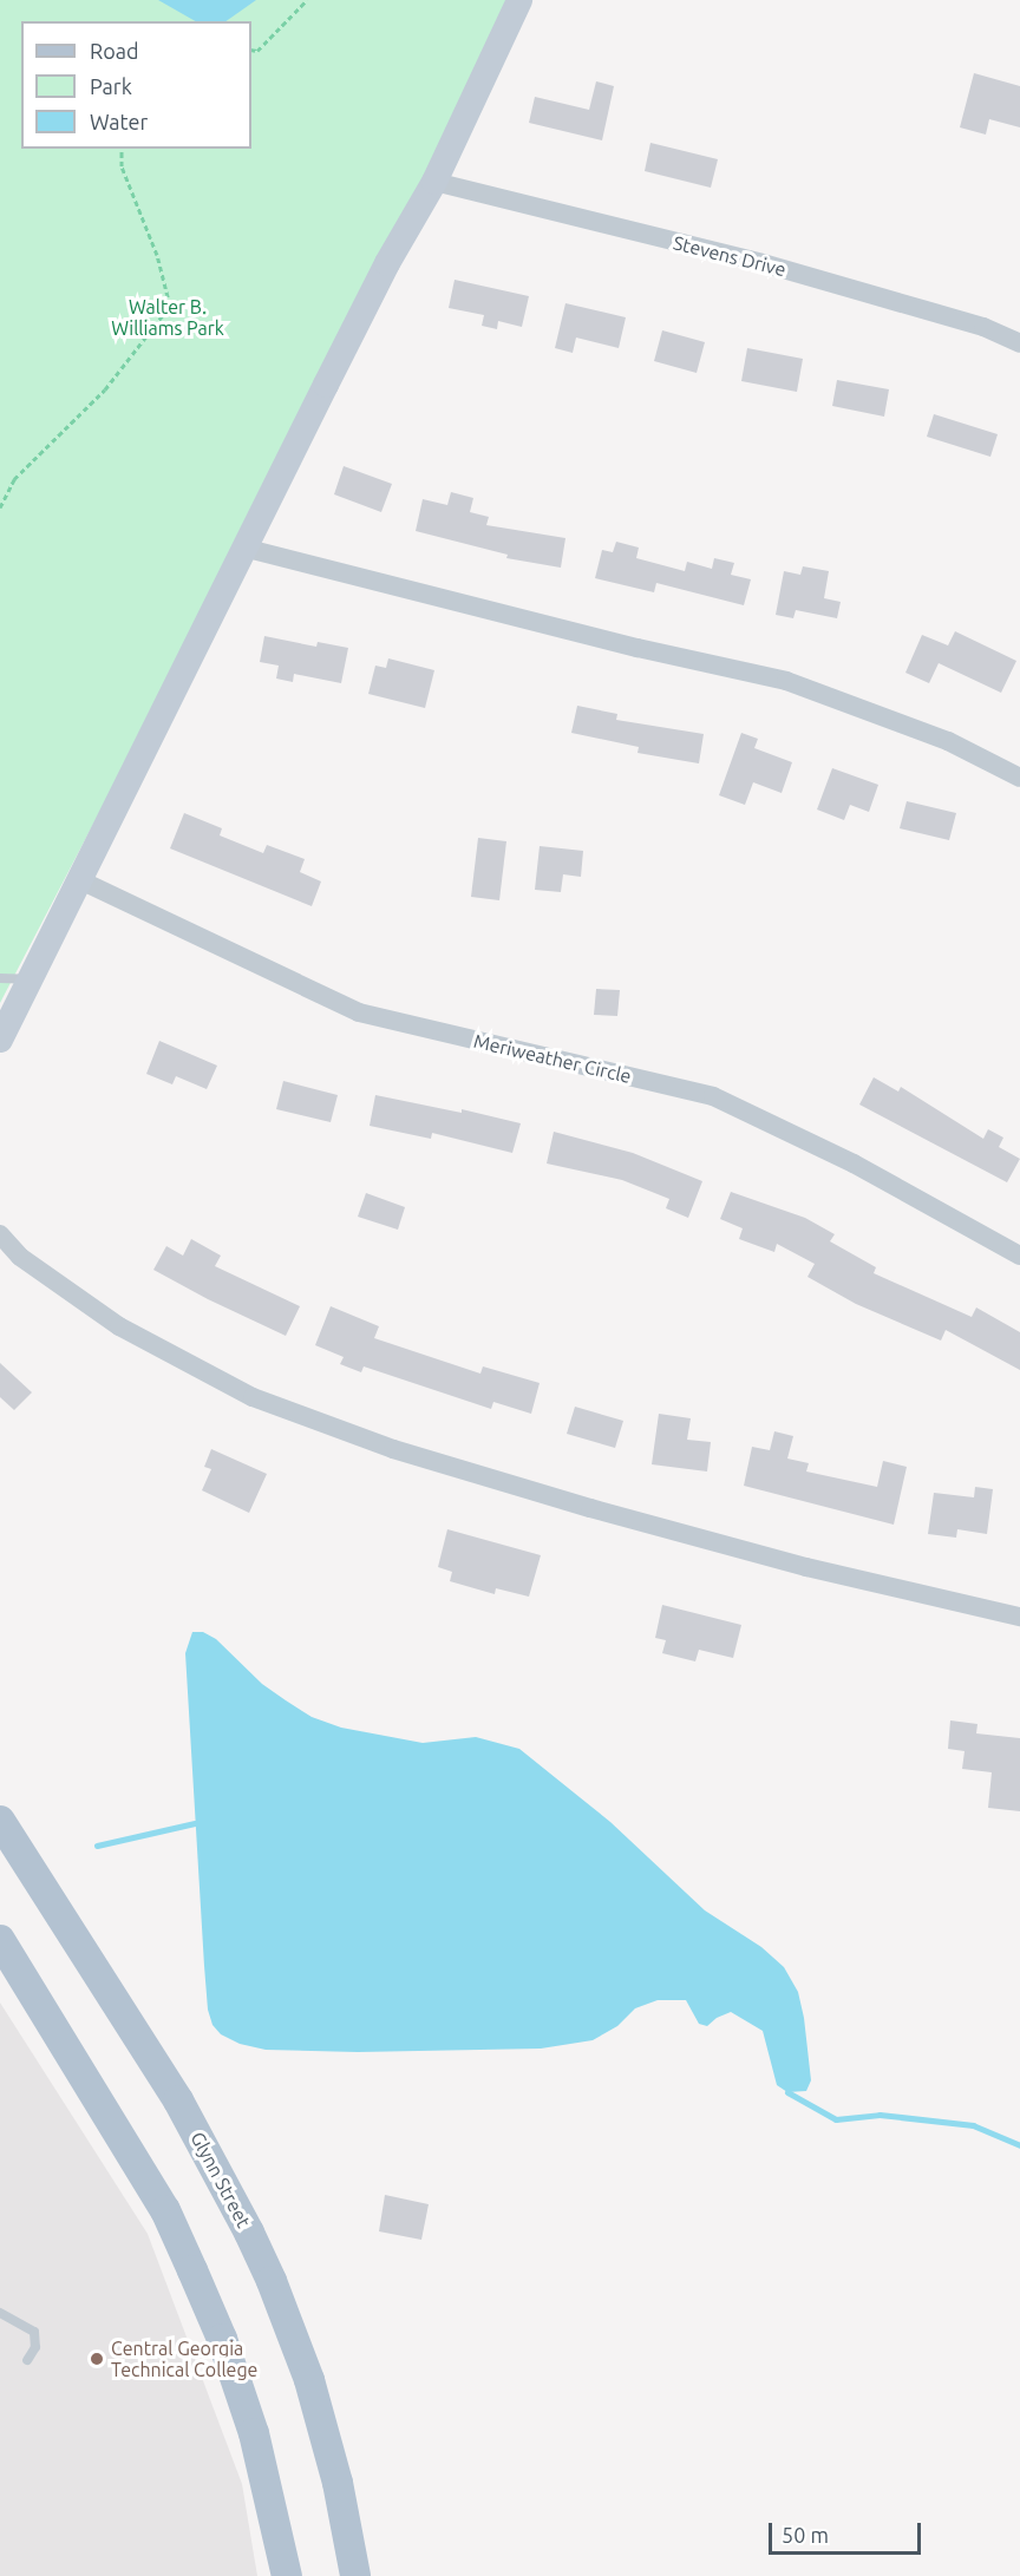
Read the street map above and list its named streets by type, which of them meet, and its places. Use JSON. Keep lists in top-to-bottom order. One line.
{"streets":{"main road":["Glynn Street"],"street":["Stevens Drive","Meriweather Circle"]},"parks":["Walter B. Williams Park"],"places":["Central Georgia Technical College"],"legend":["Road","Park","Water"],"scale_bar":"50 m"}
